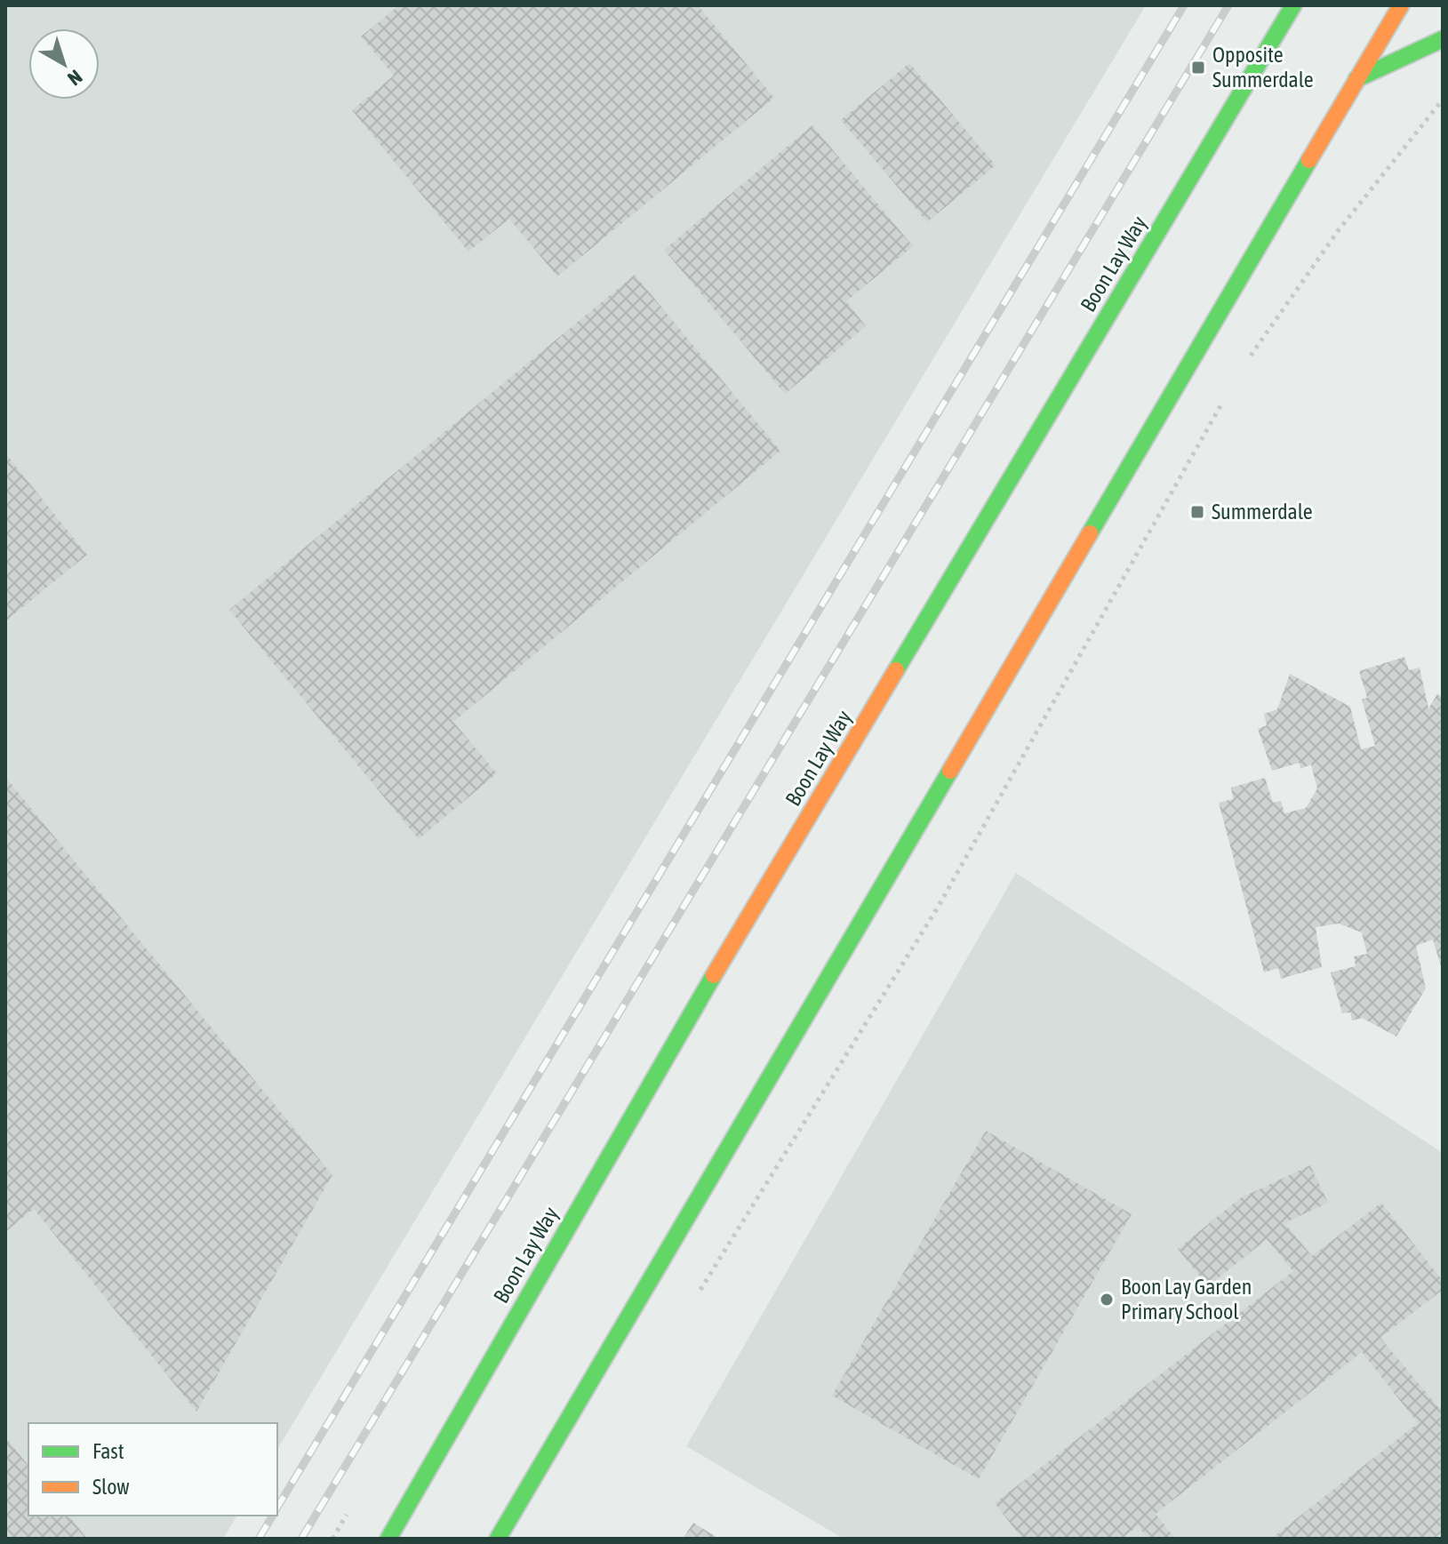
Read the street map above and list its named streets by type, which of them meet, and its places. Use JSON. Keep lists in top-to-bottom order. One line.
{"streets":{"main road":["Boon Lay Way"]},"places":{"transit":["Opposite Summerdale","Summerdale"],"other":["Boon Lay Garden Primary School"]},"legend":["Fast","Slow"],"north":"bottom right"}
